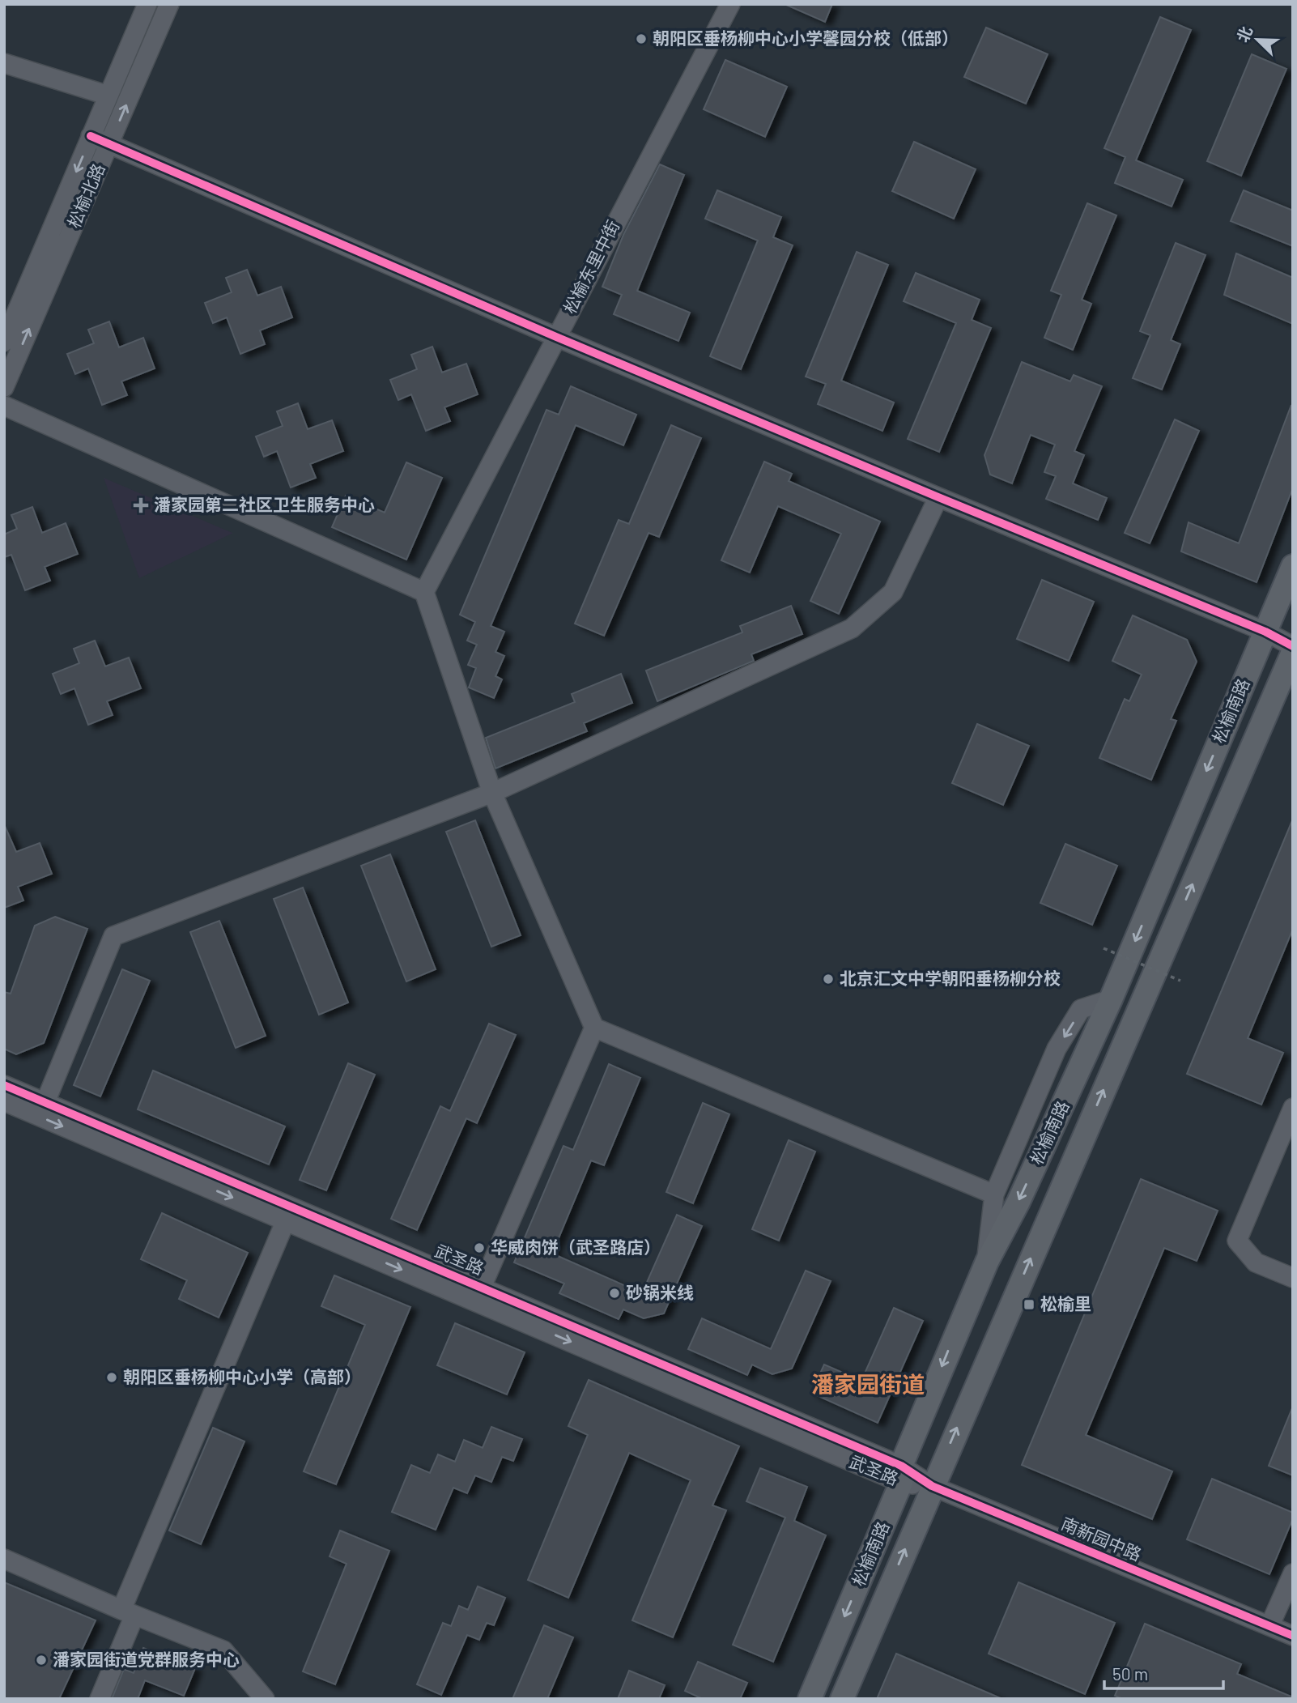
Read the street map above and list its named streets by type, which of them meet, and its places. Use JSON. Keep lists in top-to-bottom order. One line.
{"streets":{"main road":["松榆南路"],"street":["松榆北路","松榆东里中街","武圣路","南新园中路"]},"crossings":[["松榆南路","武圣路"],["松榆南路","南新园中路"],["武圣路","南新园中路"]],"districts":["潘家园街道"],"places":{"other":["朝阳区垂杨柳中心小学馨园分校（低部）","北京汇文中学朝阳垂杨柳分校","华威肉饼（武圣路店）","砂锅米线","朝阳区垂杨柳中心小学（高部）","潘家园街道党群服务中心"],"health":["潘家园第二社区卫生服务中心"],"transit":["松榆里"]},"scale_bar":"50 m","north":"top left"}
